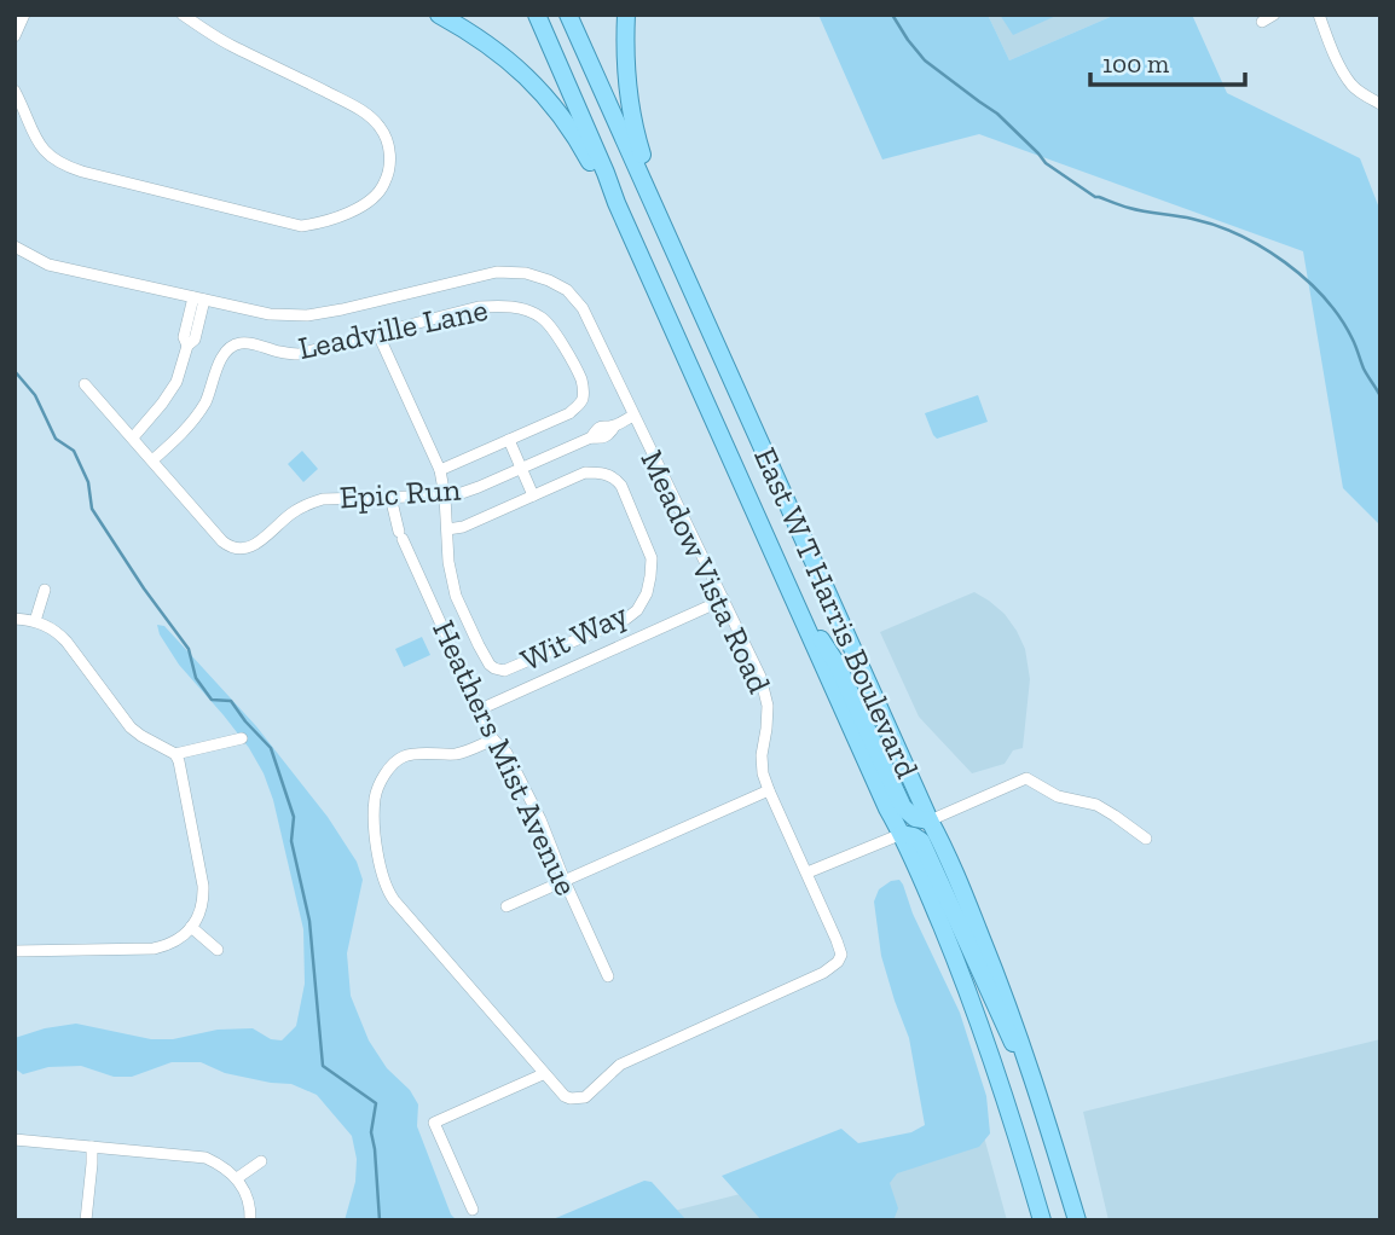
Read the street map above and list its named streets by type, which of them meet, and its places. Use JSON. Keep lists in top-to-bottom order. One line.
{"streets":{"main road":["East W T Harris Boulevard"],"street":["Leadville Lane","Epic Run","Meadow Vista Road","Wit Way","Heathers Mist Avenue"]},"crossings":[["Leadville Lane","Epic Run"],["Leadville Lane","Wit Way"],["Epic Run","Meadow Vista Road"],["Epic Run","Wit Way"],["Epic Run","Heathers Mist Avenue"],["Meadow Vista Road","Heathers Mist Avenue"]],"scale_bar":"100 m"}
